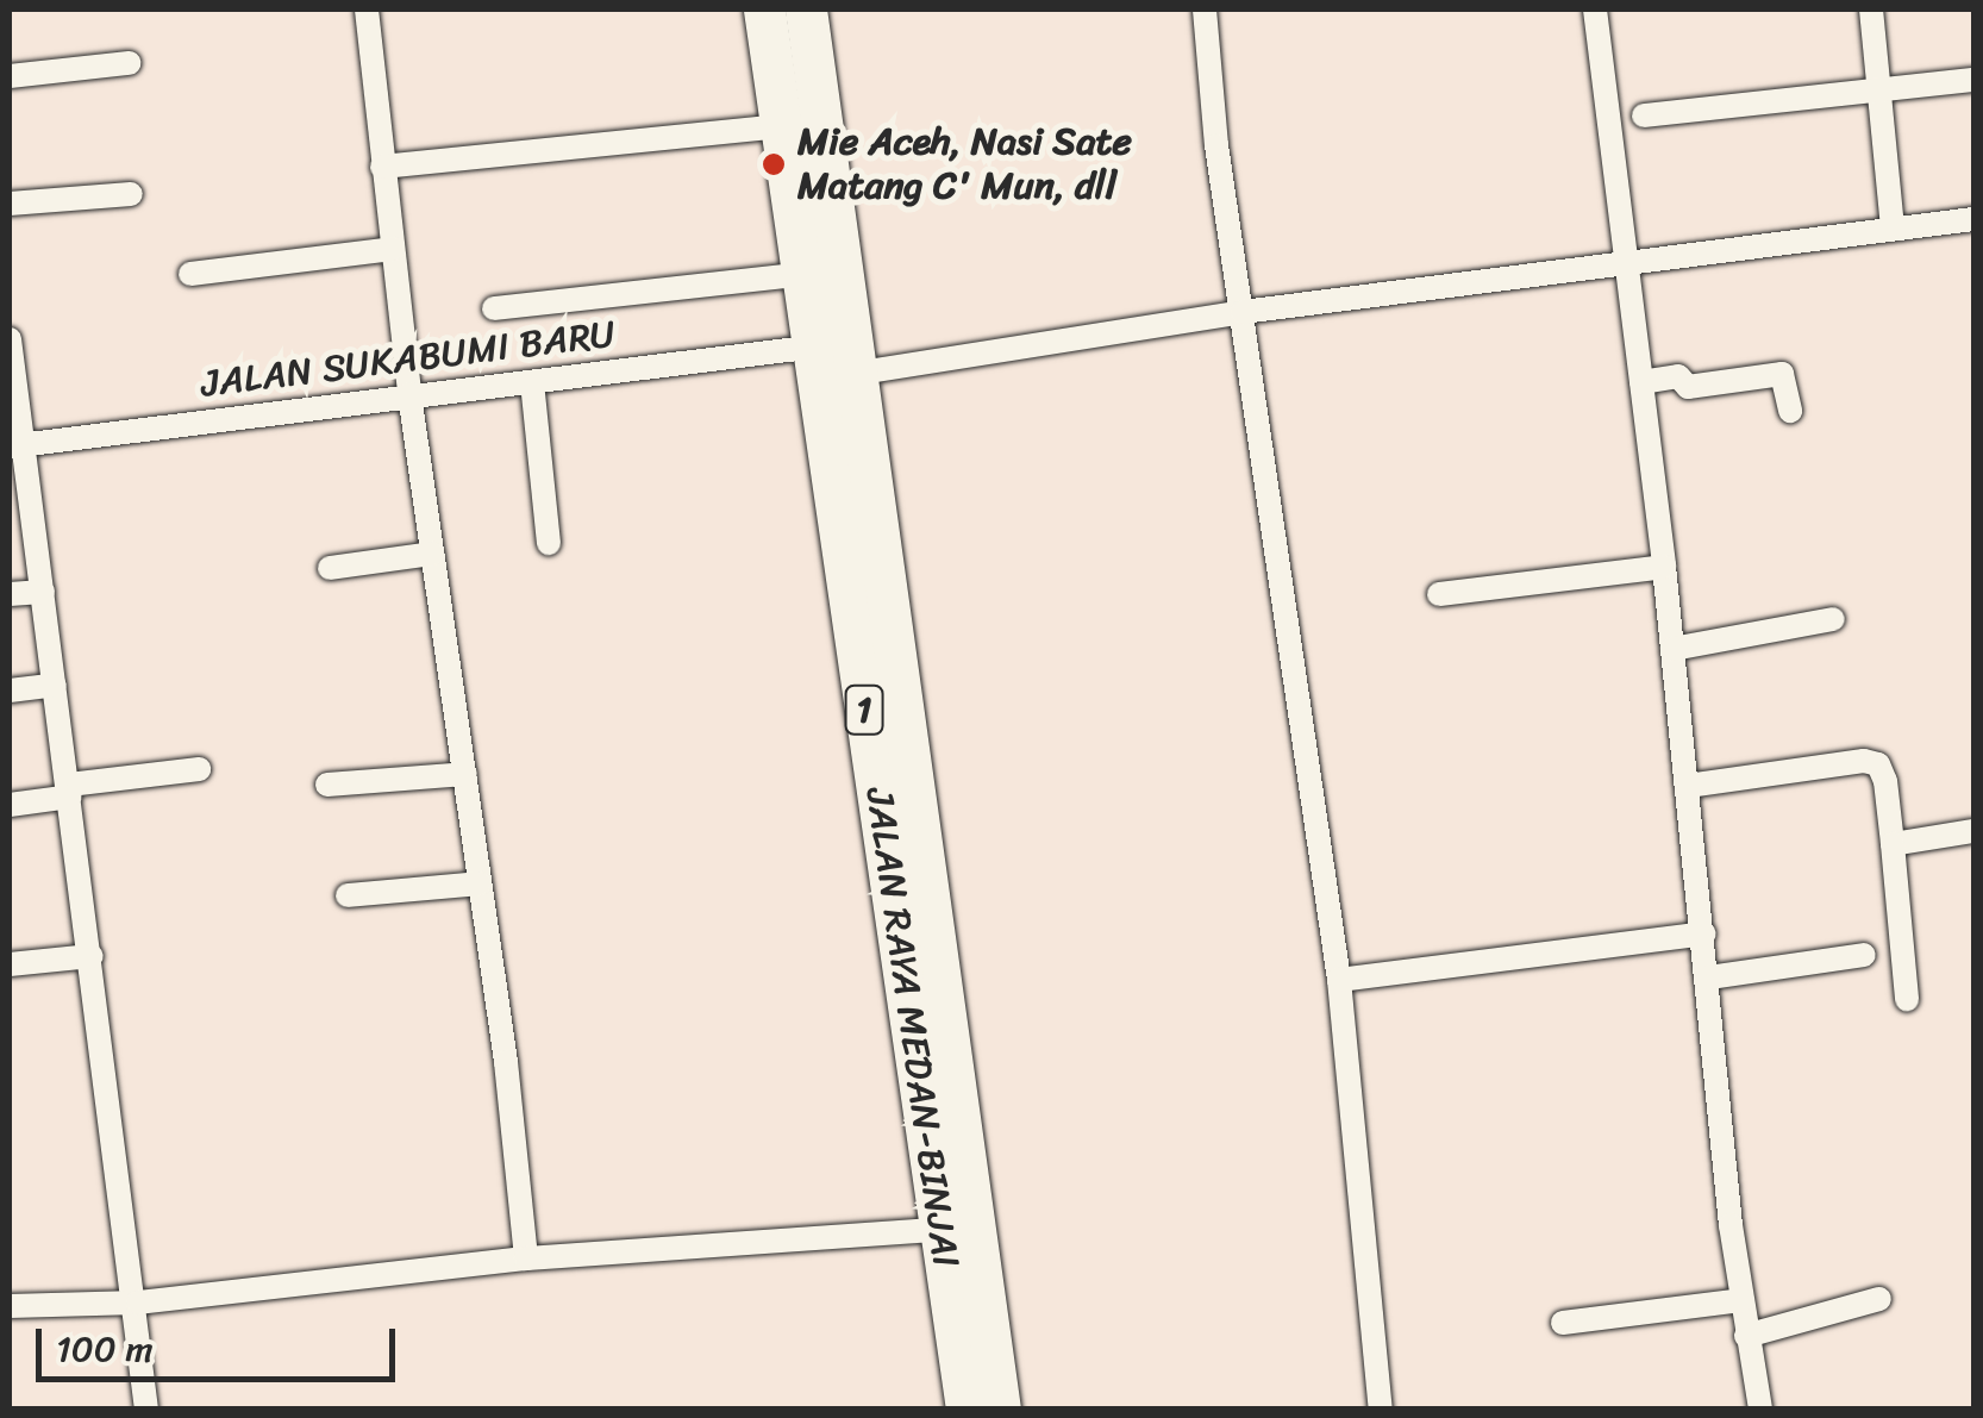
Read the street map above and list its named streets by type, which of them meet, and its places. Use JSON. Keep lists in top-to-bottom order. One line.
{"streets":{"highway":["1","JALAN RAYA MEDAN-BINJAI"],"street":["JALAN SUKABUMI BARU"]},"crossings":[["JALAN SUKABUMI BARU","JALAN RAYA MEDAN-BINJAI"]],"places":["Mie Aceh, Nasi Sate Matang C' Mun, dll"],"scale_bar":"100 m"}
